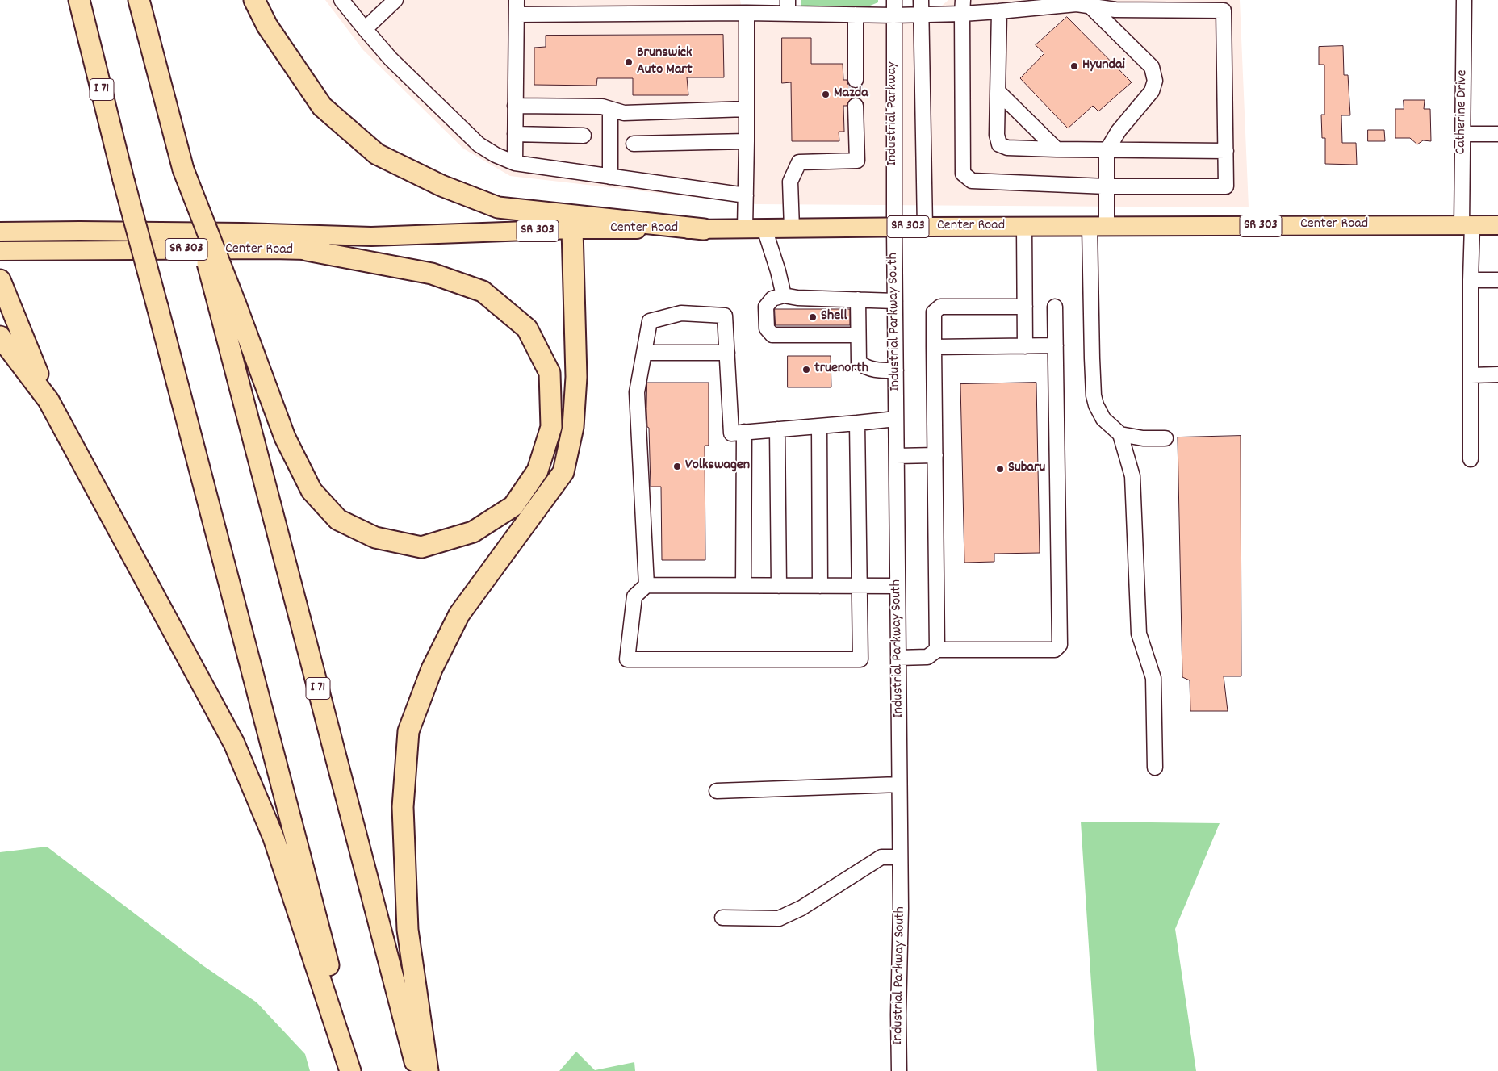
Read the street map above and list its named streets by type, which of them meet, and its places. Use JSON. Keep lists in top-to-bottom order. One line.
{"streets":{"highway":["I 71"],"main road":["Center Road","SR 303"],"street":["Catherine Drive","Industrial Parkway","Industrial Parkway South"]},"crossings":[["Catherine Drive","Center Road"],["Industrial Parkway","Center Road"],["Industrial Parkway","Industrial Parkway South"],["Center Road","Industrial Parkway South"]],"places":["Brunswick Auto Mart","Hyundai","Mazda","Shell","truenorth","Volkswagen","Subaru"]}
